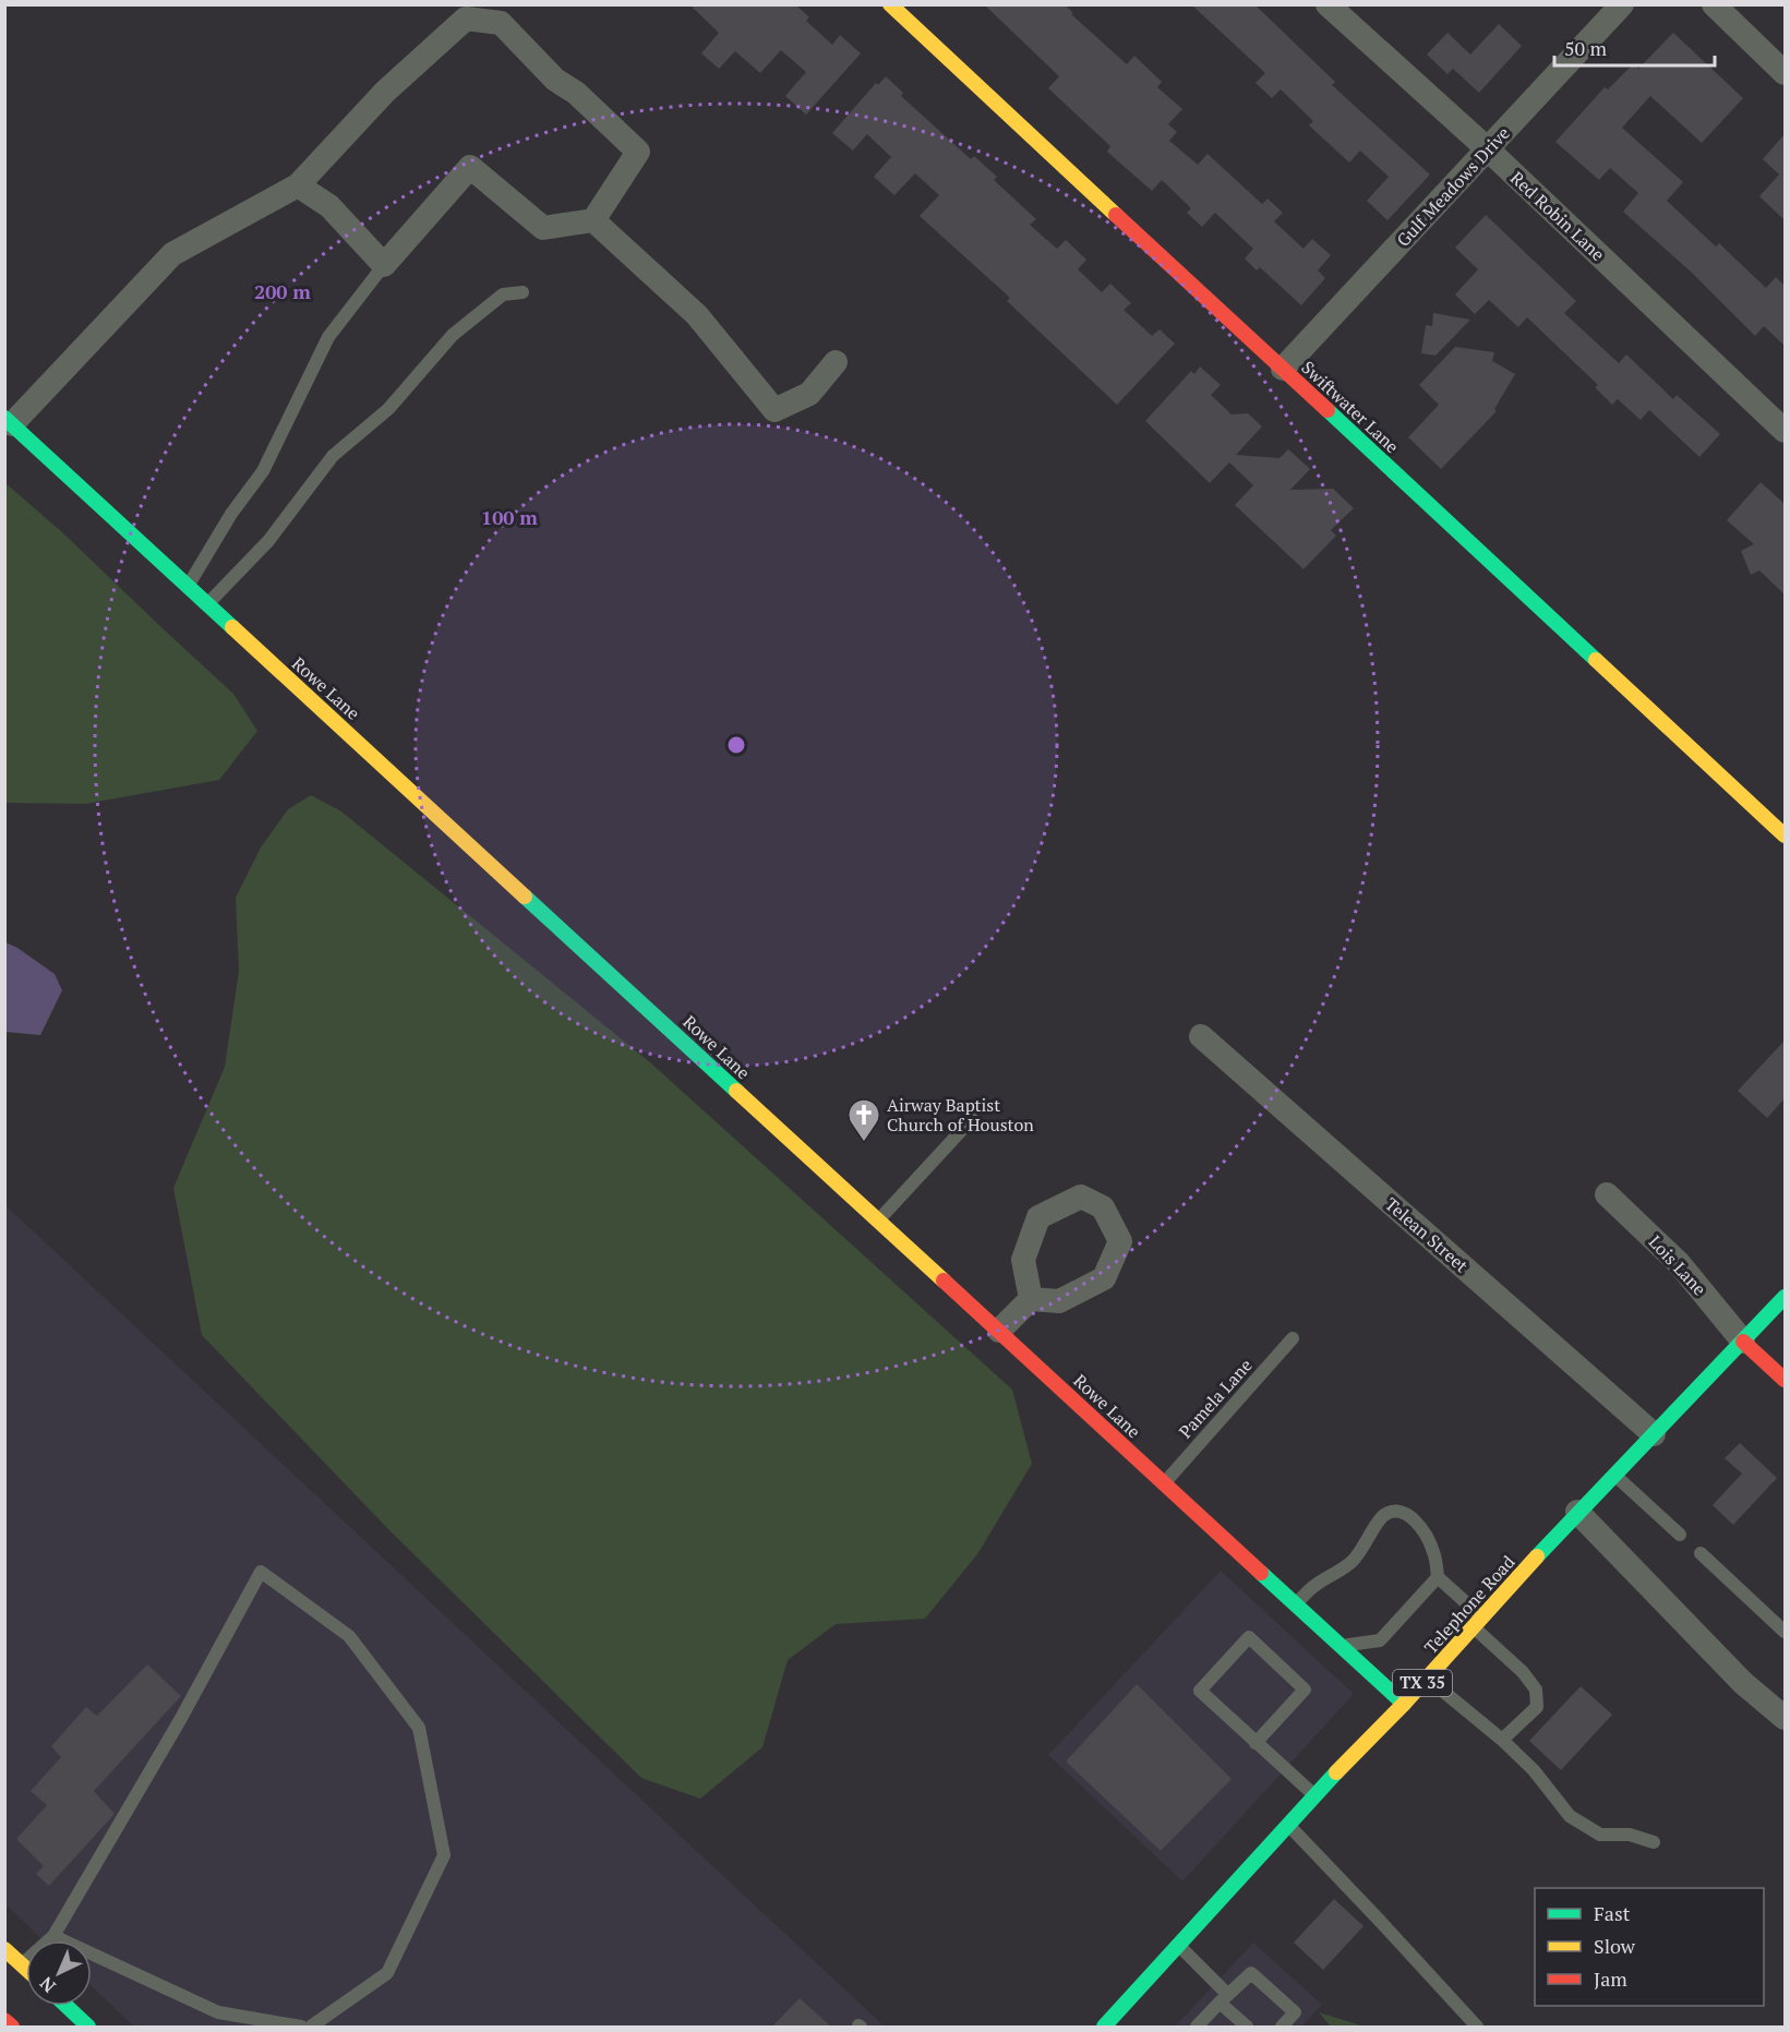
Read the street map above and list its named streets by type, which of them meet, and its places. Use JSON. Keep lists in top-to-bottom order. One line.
{"streets":{"street":["Gulf Meadows Drive","Red Robin Lane","Swiftwater Lane","Rowe Lane","Telean Street","Lois Lane","Telephone Road","TX 35"],"lane":["Pamela Lane"]},"crossings":[["Gulf Meadows Drive","Red Robin Lane"],["Gulf Meadows Drive","Swiftwater Lane"],["Rowe Lane","Pamela Lane"],["Rowe Lane","Telephone Road"],["Telean Street","Telephone Road"],["Lois Lane","Telephone Road"]],"places":{"church":["Airway Baptist Church of Houston"]},"legend":["Fast","Slow","Jam"],"scale_bar":"50 m","north":"bottom left","rings":["200 m","100 m"]}
